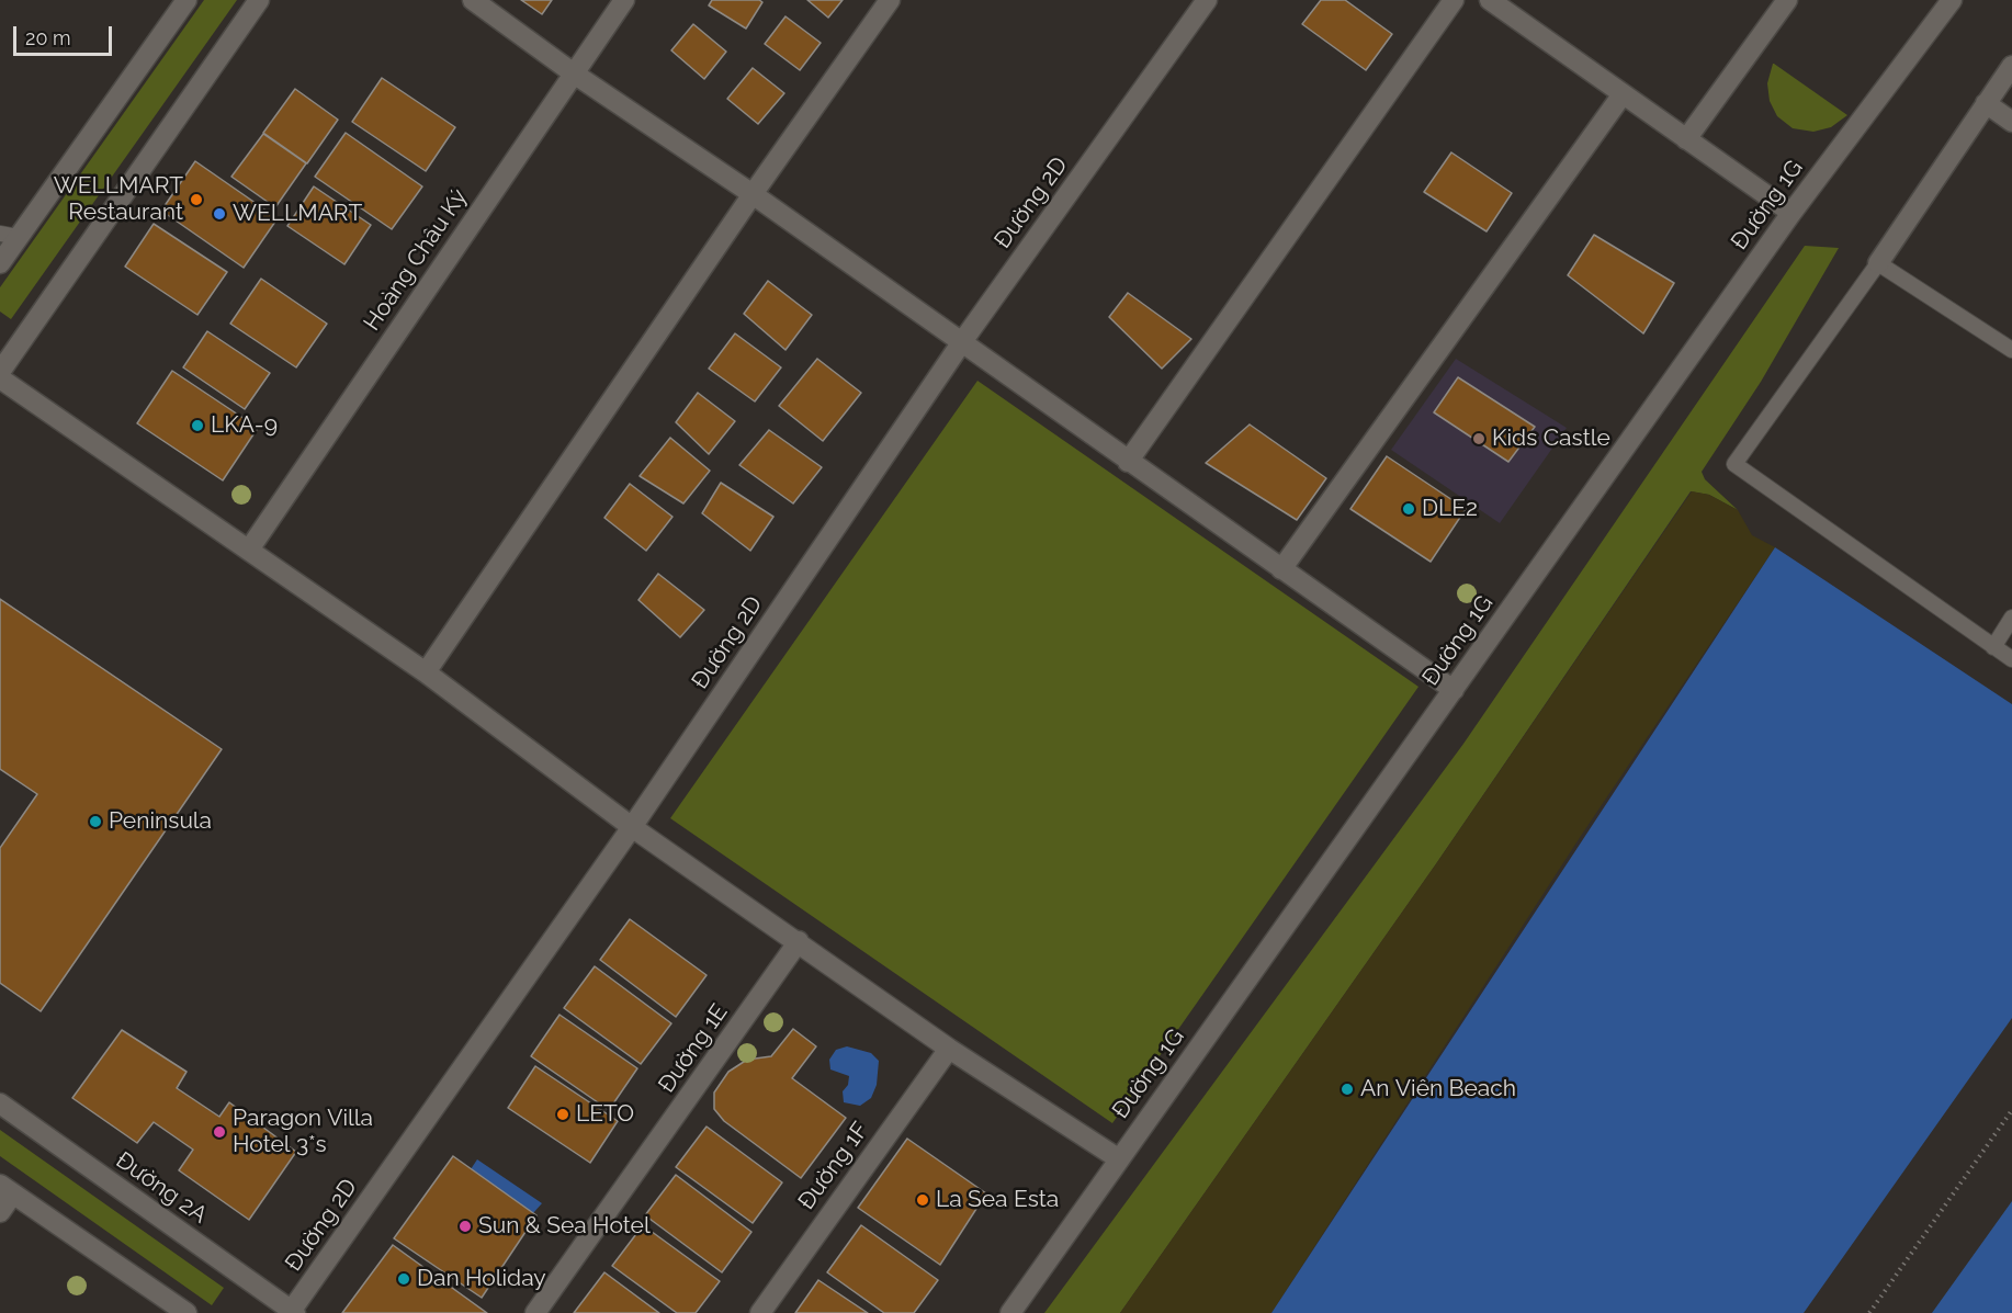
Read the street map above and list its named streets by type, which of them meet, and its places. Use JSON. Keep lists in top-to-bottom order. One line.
{"streets":{"street":["Đường 2D","Đường 1G","Hoàng Châu Ký","Đường 1E","Đường 1F","Đường 2A"]},"crossings":[["Đường 2D","Đường 2A"]],"places":["WELLMART Restaurant","WELLMART","LKA-9","Kids Castle","DLE2","Peninsula","An Viên Beach","LETO","Paragon Villa Hotel 3*s","La Sea Esta","Sun & Sea Hotel","Dan Holiday"],"scale_bar":"20 m"}
